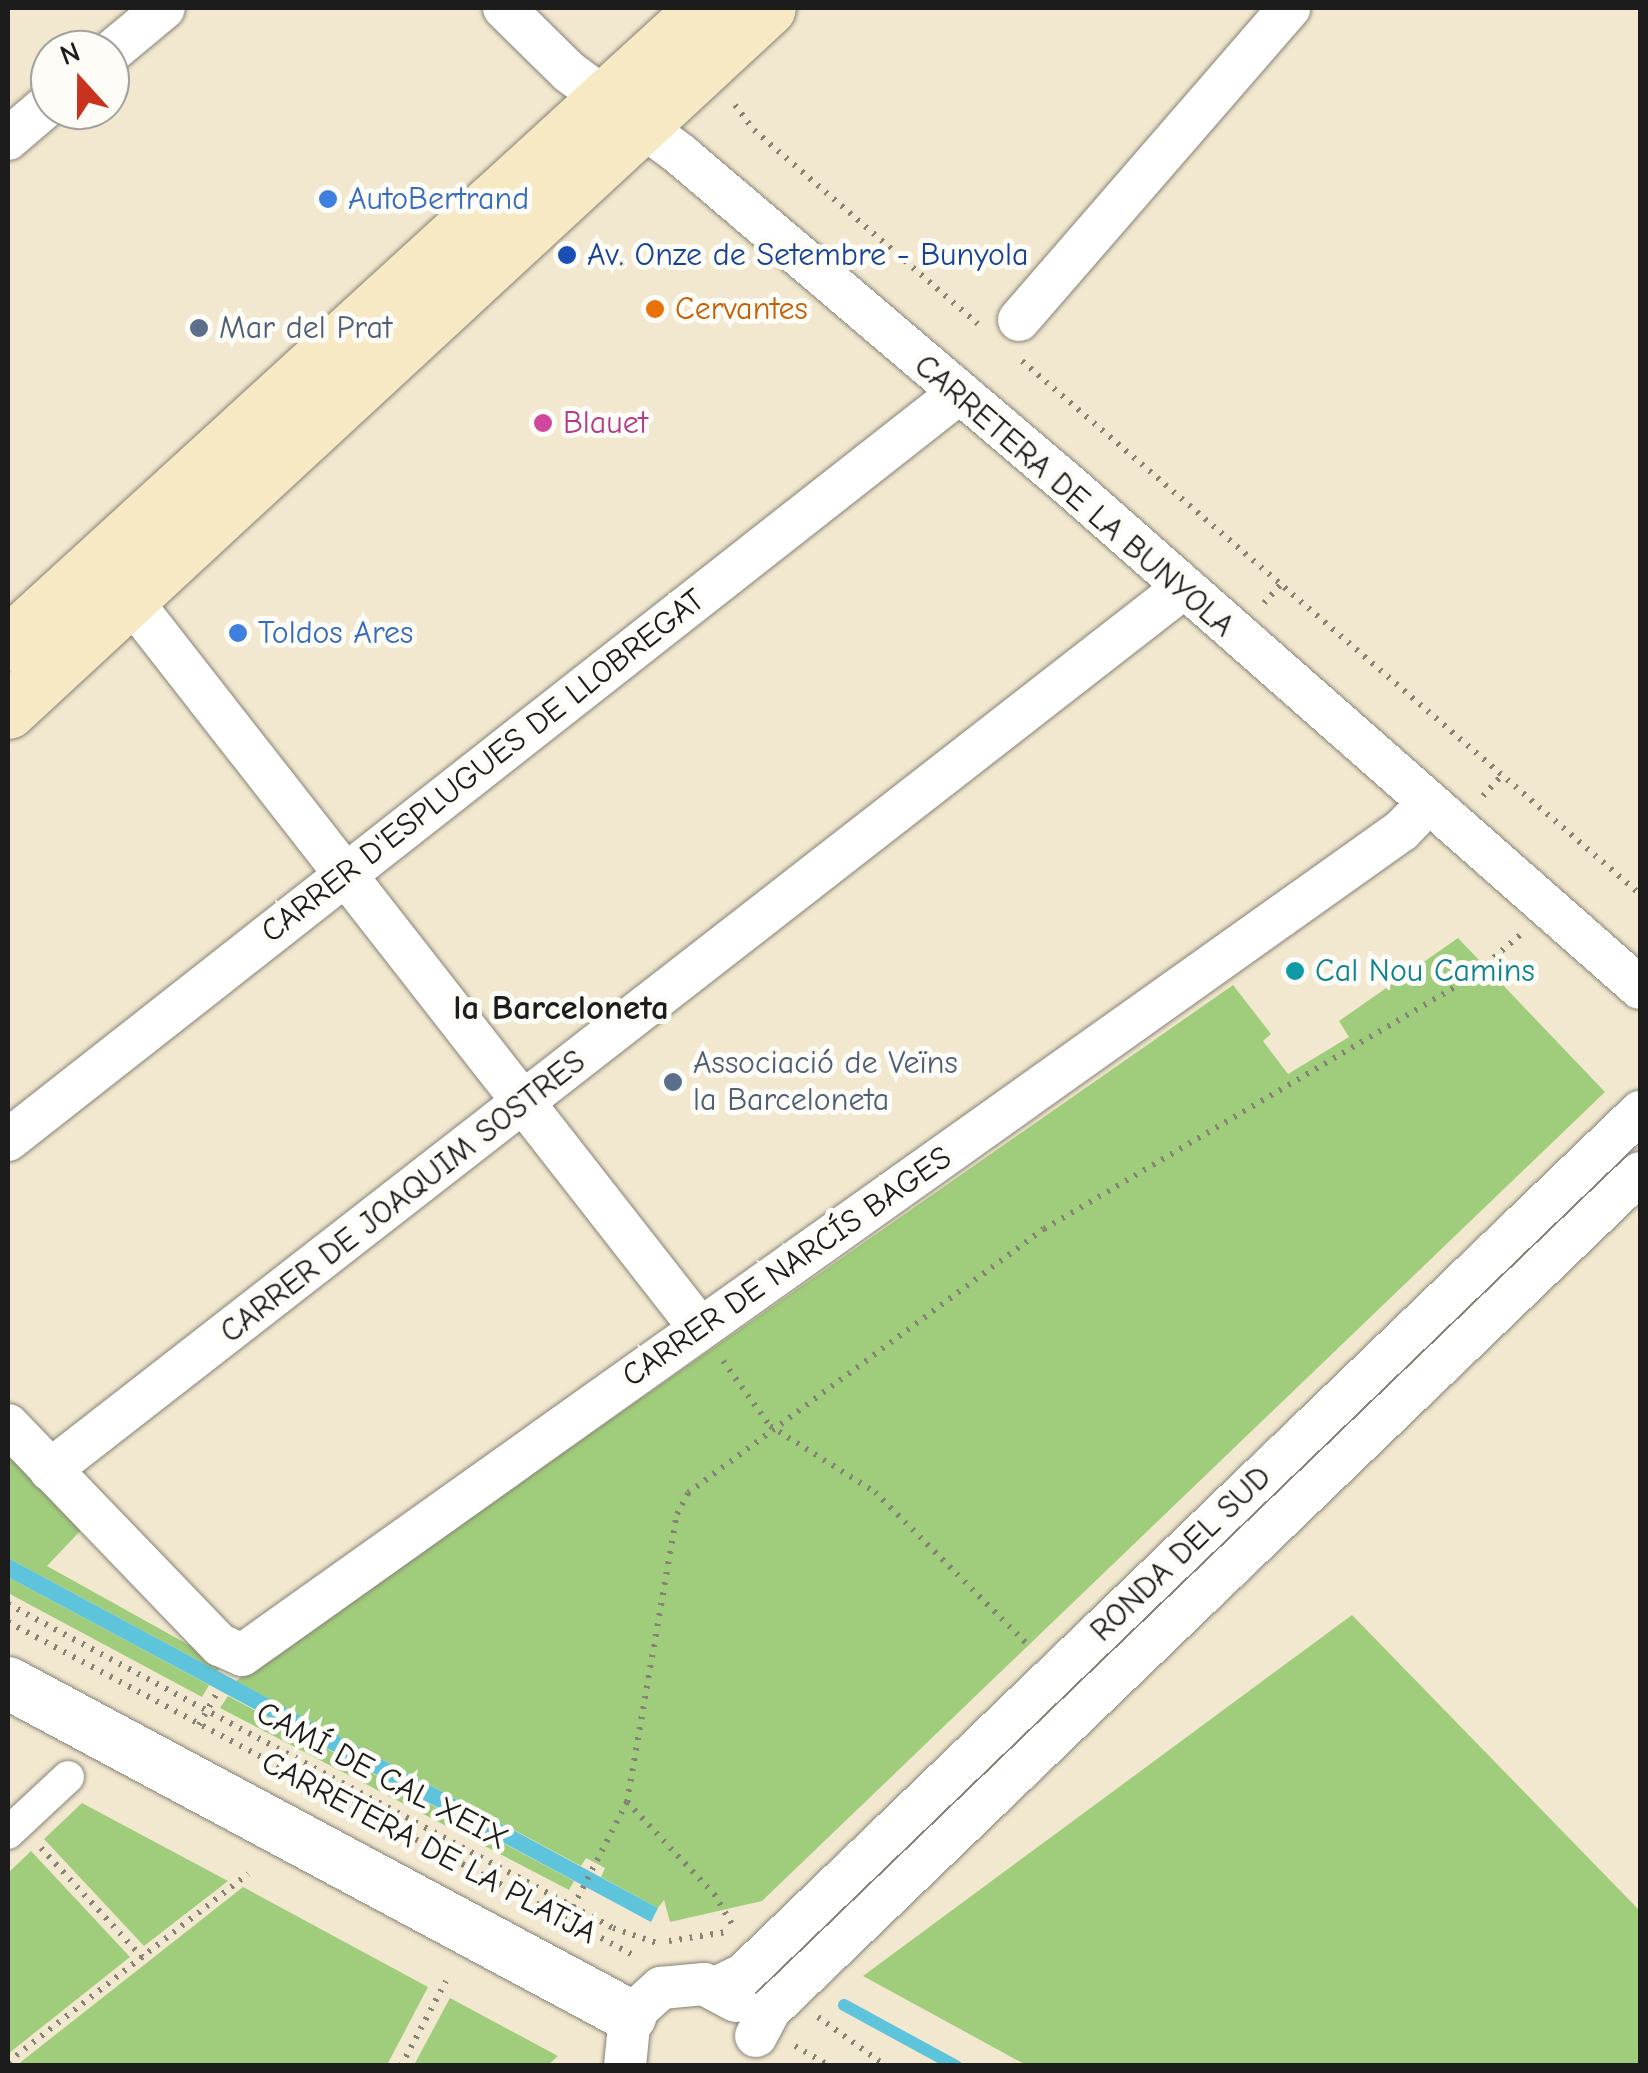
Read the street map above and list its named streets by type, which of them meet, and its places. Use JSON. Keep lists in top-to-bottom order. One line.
{"streets":{"street":["CARRETERA DE LA BUNYOLA","CARRER D'ESPLUGUES DE LLOBREGAT","CARRER DE JOAQUIM SOSTRES","CARRER DE NARCÍS BAGES","RONDA DEL SUD","CARRETERA DE LA PLATJA"],"path":["CAMÍ DE CAL XEIX"]},"crossings":[["CARRETERA DE LA BUNYOLA","CARRER D'ESPLUGUES DE LLOBREGAT"],["CARRETERA DE LA BUNYOLA","CARRER DE JOAQUIM SOSTRES"],["CARRETERA DE LA BUNYOLA","CARRER DE NARCÍS BAGES"],["CARRER DE JOAQUIM SOSTRES","CARRER DE NARCÍS BAGES"]],"districts":["la Barceloneta"],"places":["AutoBertrand","Av. Onze de Setembre - Bunyola","Cervantes","Mar del Prat","Blauet","Toldos Ares","Cal Nou Camins","Associació de Veïns la Barceloneta"],"north":"top"}
